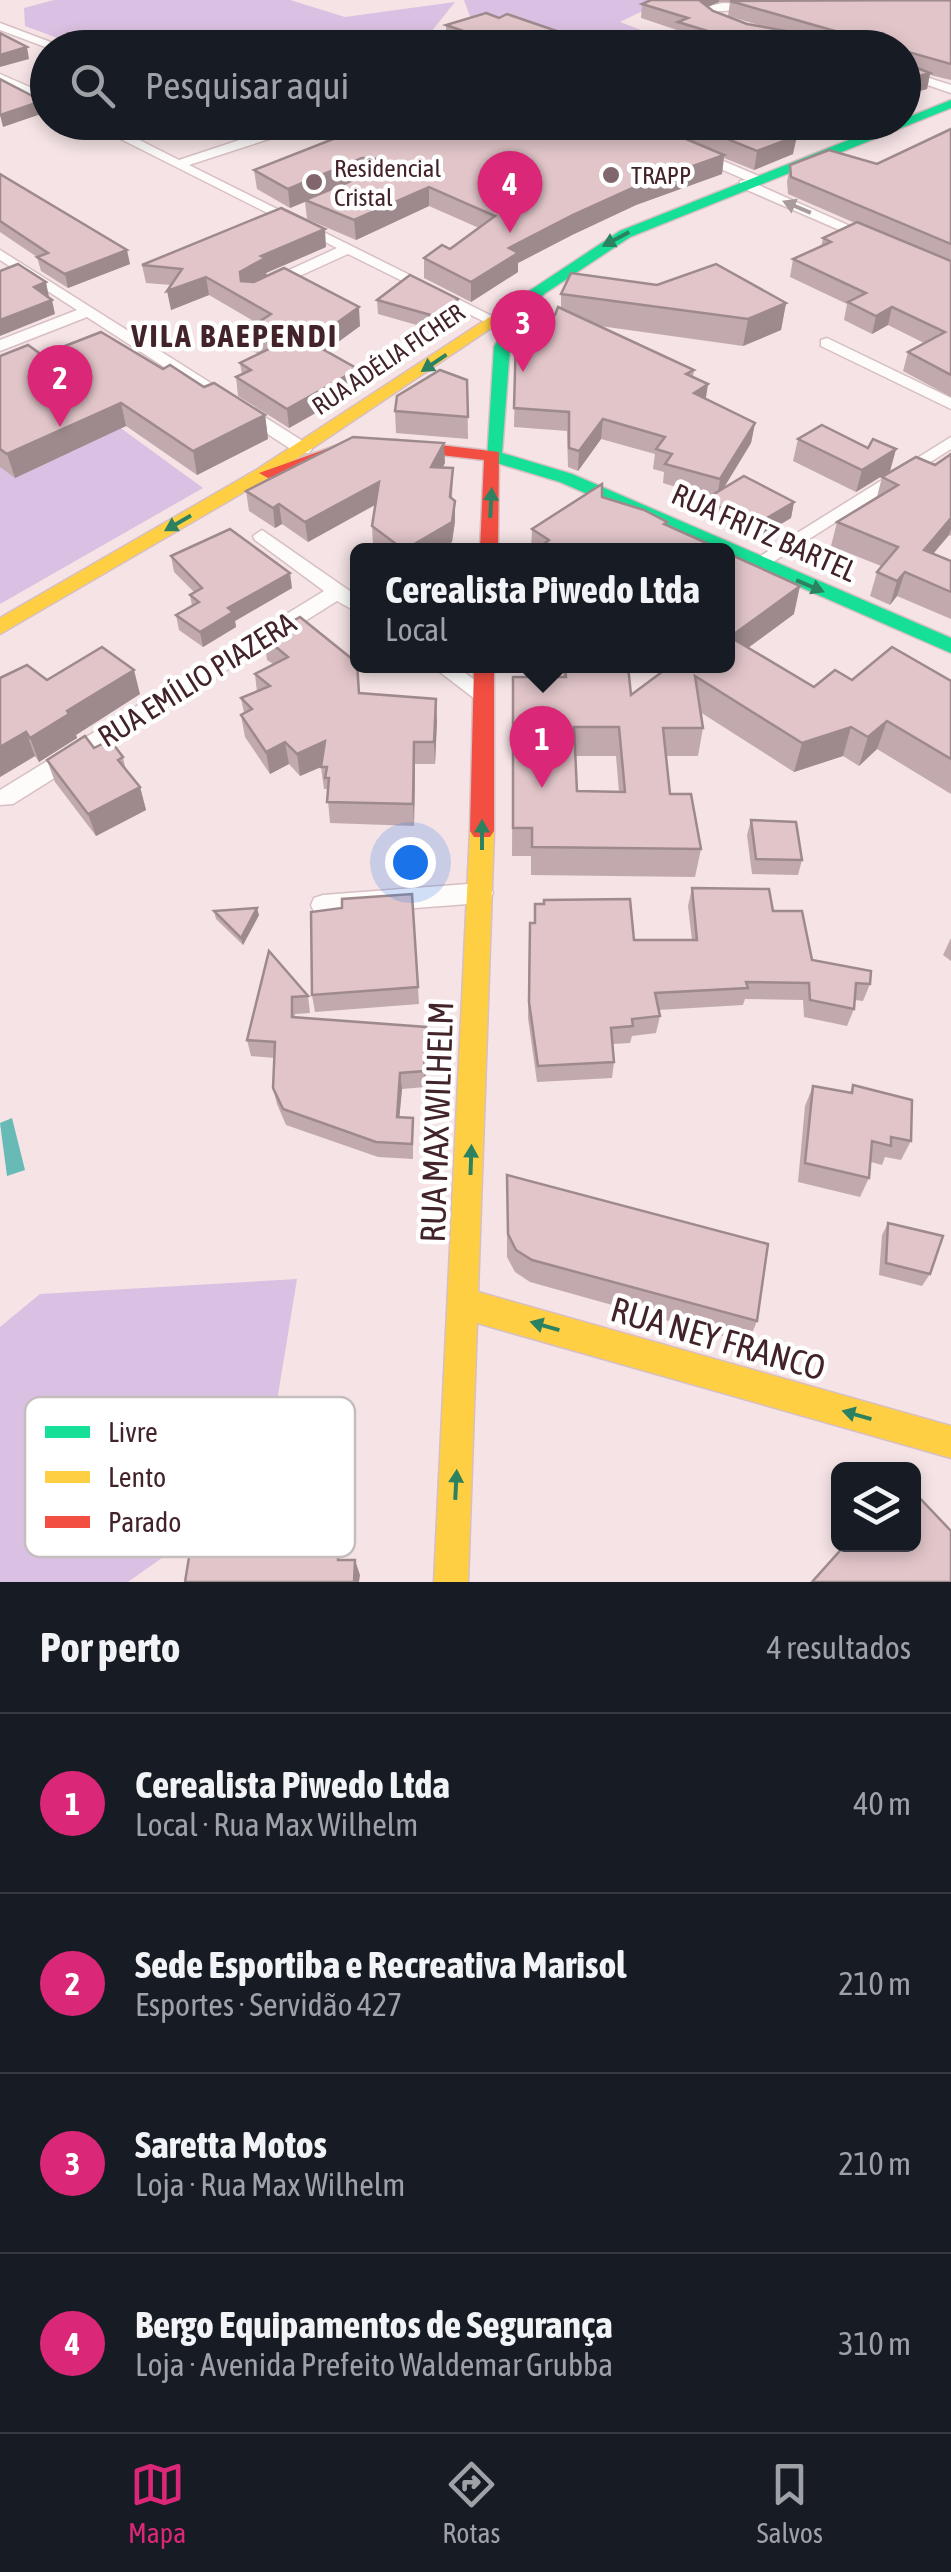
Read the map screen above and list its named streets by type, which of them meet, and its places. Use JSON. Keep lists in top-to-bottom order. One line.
{"streets":{"main road":["RUA ADÉLIA FICHER","RUA FRITZ BARTEL","RUA MAX WILHELM","RUA NEY FRANCO"],"street":["RUA EMÍLIO PIAZERA"]},"crossings":[["RUA ADÉLIA FICHER","RUA FRITZ BARTEL"],["RUA MAX WILHELM","RUA NEY FRANCO"]],"one_way":["RUA ADÉLIA FICHER","RUA MAX WILHELM","RUA NEY FRANCO"],"districts":["VILA BAEPENDI"],"places":["TRAPP","Residencial Cristal"],"legend":["Livre","Lento","Parado"],"page":{"search":"Pesquisar aqui","pins":["4","3","2","1"],"popup":["Cerealista Piwedo Ltda","Local"],"heading":["Por perto","4 resultados"],"list":[{"mark":"1","name":"Cerealista Piwedo Ltda","note":"Local · Rua Max Wilhelm","value":"40 m"},{"mark":"2","name":"Sede Esportiba e Recreativa Marisol","note":"Esportes · Servidão 427","value":"210 m"},{"mark":"3","name":"Saretta Motos","note":"Loja · Rua Max Wilhelm","value":"210 m"},{"mark":"4","name":"Bergo Equipamentos de Segurança","note":"Loja · Avenida Prefeito Waldemar Grubba","value":"310 m"}],"nav":["Mapa","Rotas","Salvos"]}}
